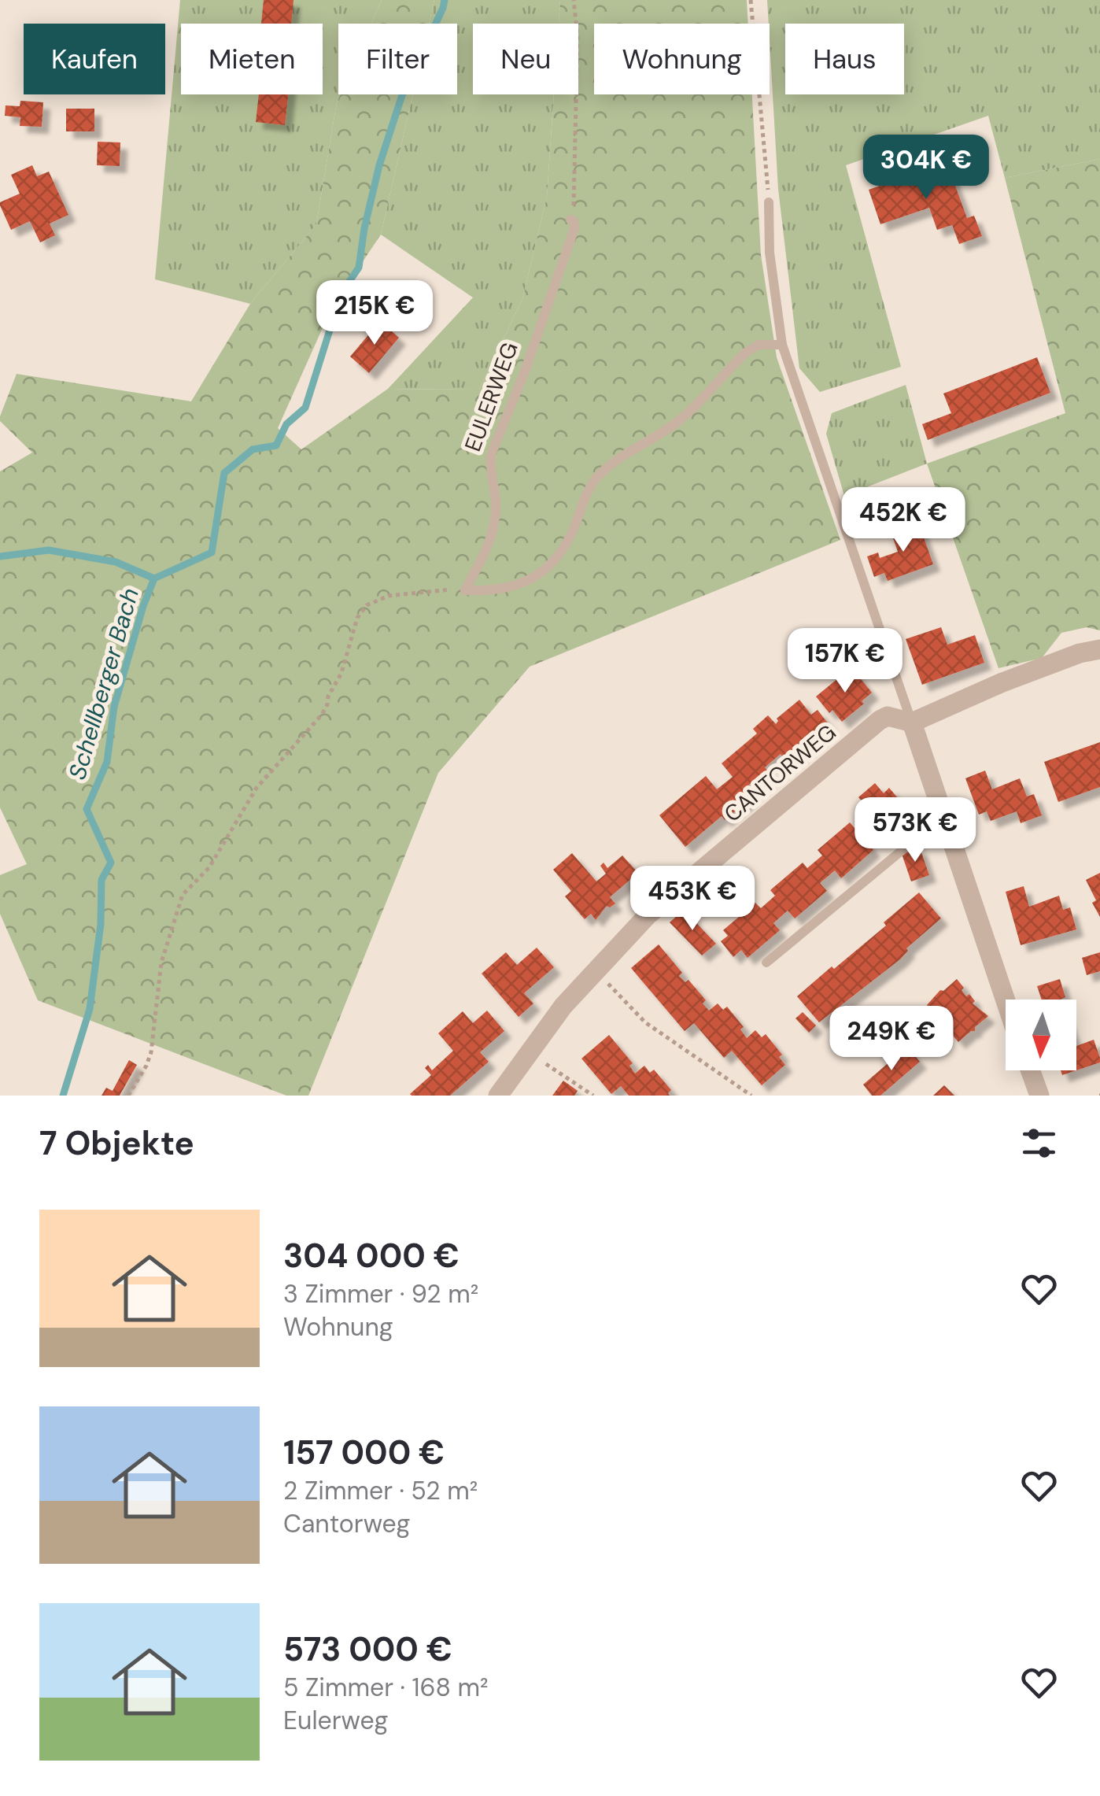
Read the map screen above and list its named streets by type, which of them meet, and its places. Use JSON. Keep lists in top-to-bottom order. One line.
{"streets":{"street":["CANTORWEG"],"lane":["EULERWEG"]},"water":["Schellberger Bach"],"north":"bottom","page":{"chip":["Kaufen","Mieten","Filter","Neu","Wohnung","Haus"],"price":["304K €","215K €","452K €","157K €","573K €","453K €","249K €"],"heading":"7 Objekte","list":[{"name":"304 000 €","note":"3 Zimmer · 92 m² · Wohnung"},{"name":"157 000 €","note":"2 Zimmer · 52 m² · Cantorweg"},{"name":"573 000 €","note":"5 Zimmer · 168 m² · Eulerweg"}]}}
